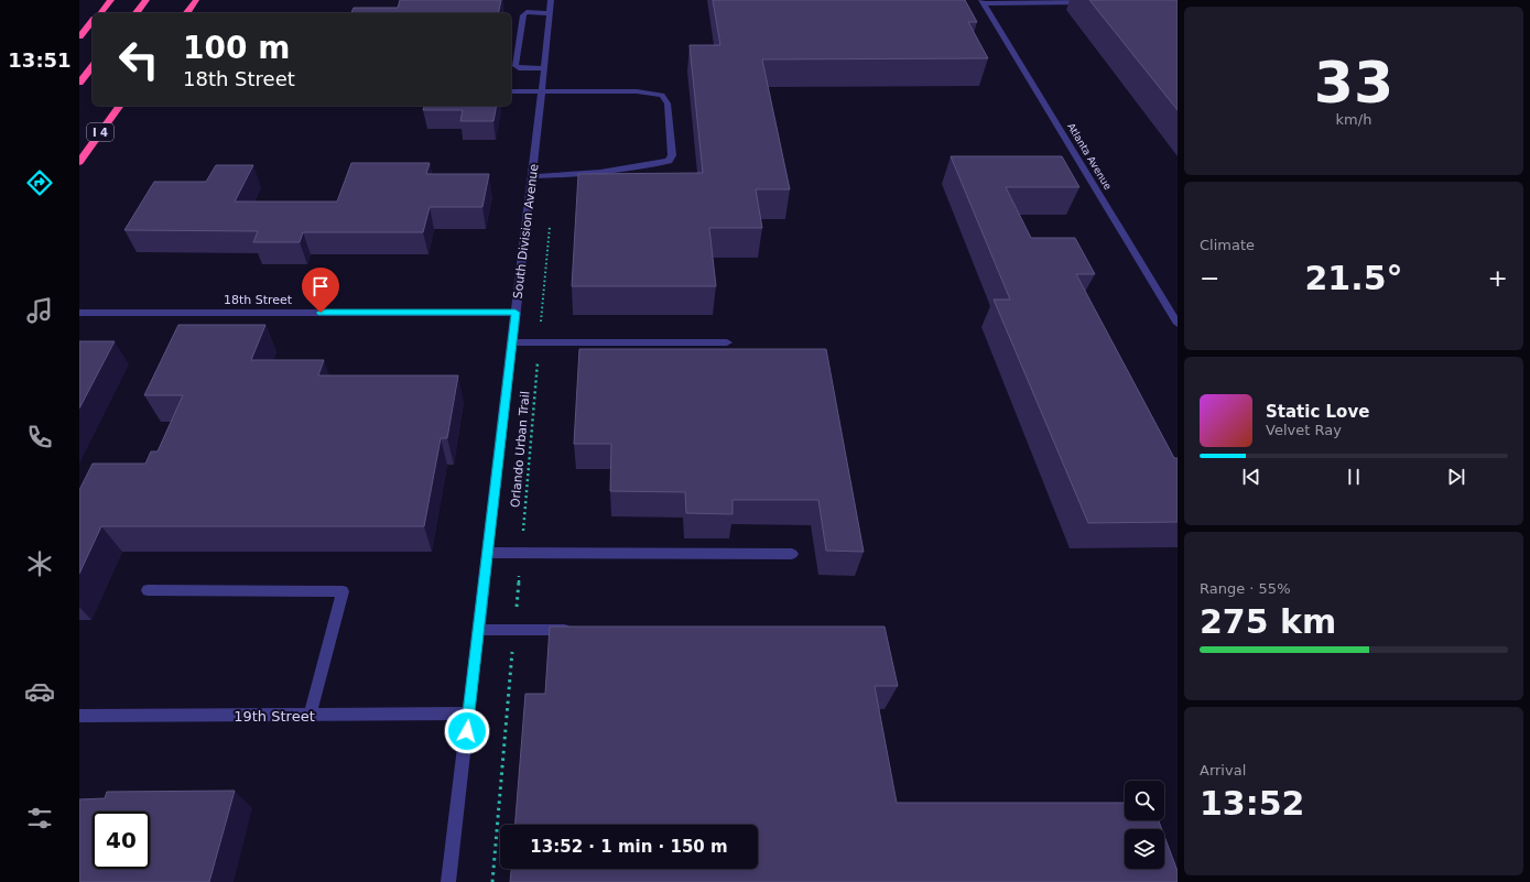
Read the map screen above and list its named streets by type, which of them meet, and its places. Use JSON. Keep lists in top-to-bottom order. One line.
{"streets":{"highway":["I 4"],"street":["Atlanta Avenue","South Division Avenue","18th Street","19th Street"],"path":["Orlando Urban Trail"]},"crossings":[["South Division Avenue","18th Street"],["South Division Avenue","19th Street"]],"page":{"tabs":"13:51","tile":[["33","km/h"],"Climate",["Range · 55%","275 km"],["Arrival","13:52"]],"turn":["100 m","18th Street"],"heat":["−","21.5°","+"],"song":["Static Love","Velvet Ray"],"limit":"40","trip":"13:52 · 1 min · 150 m"}}
